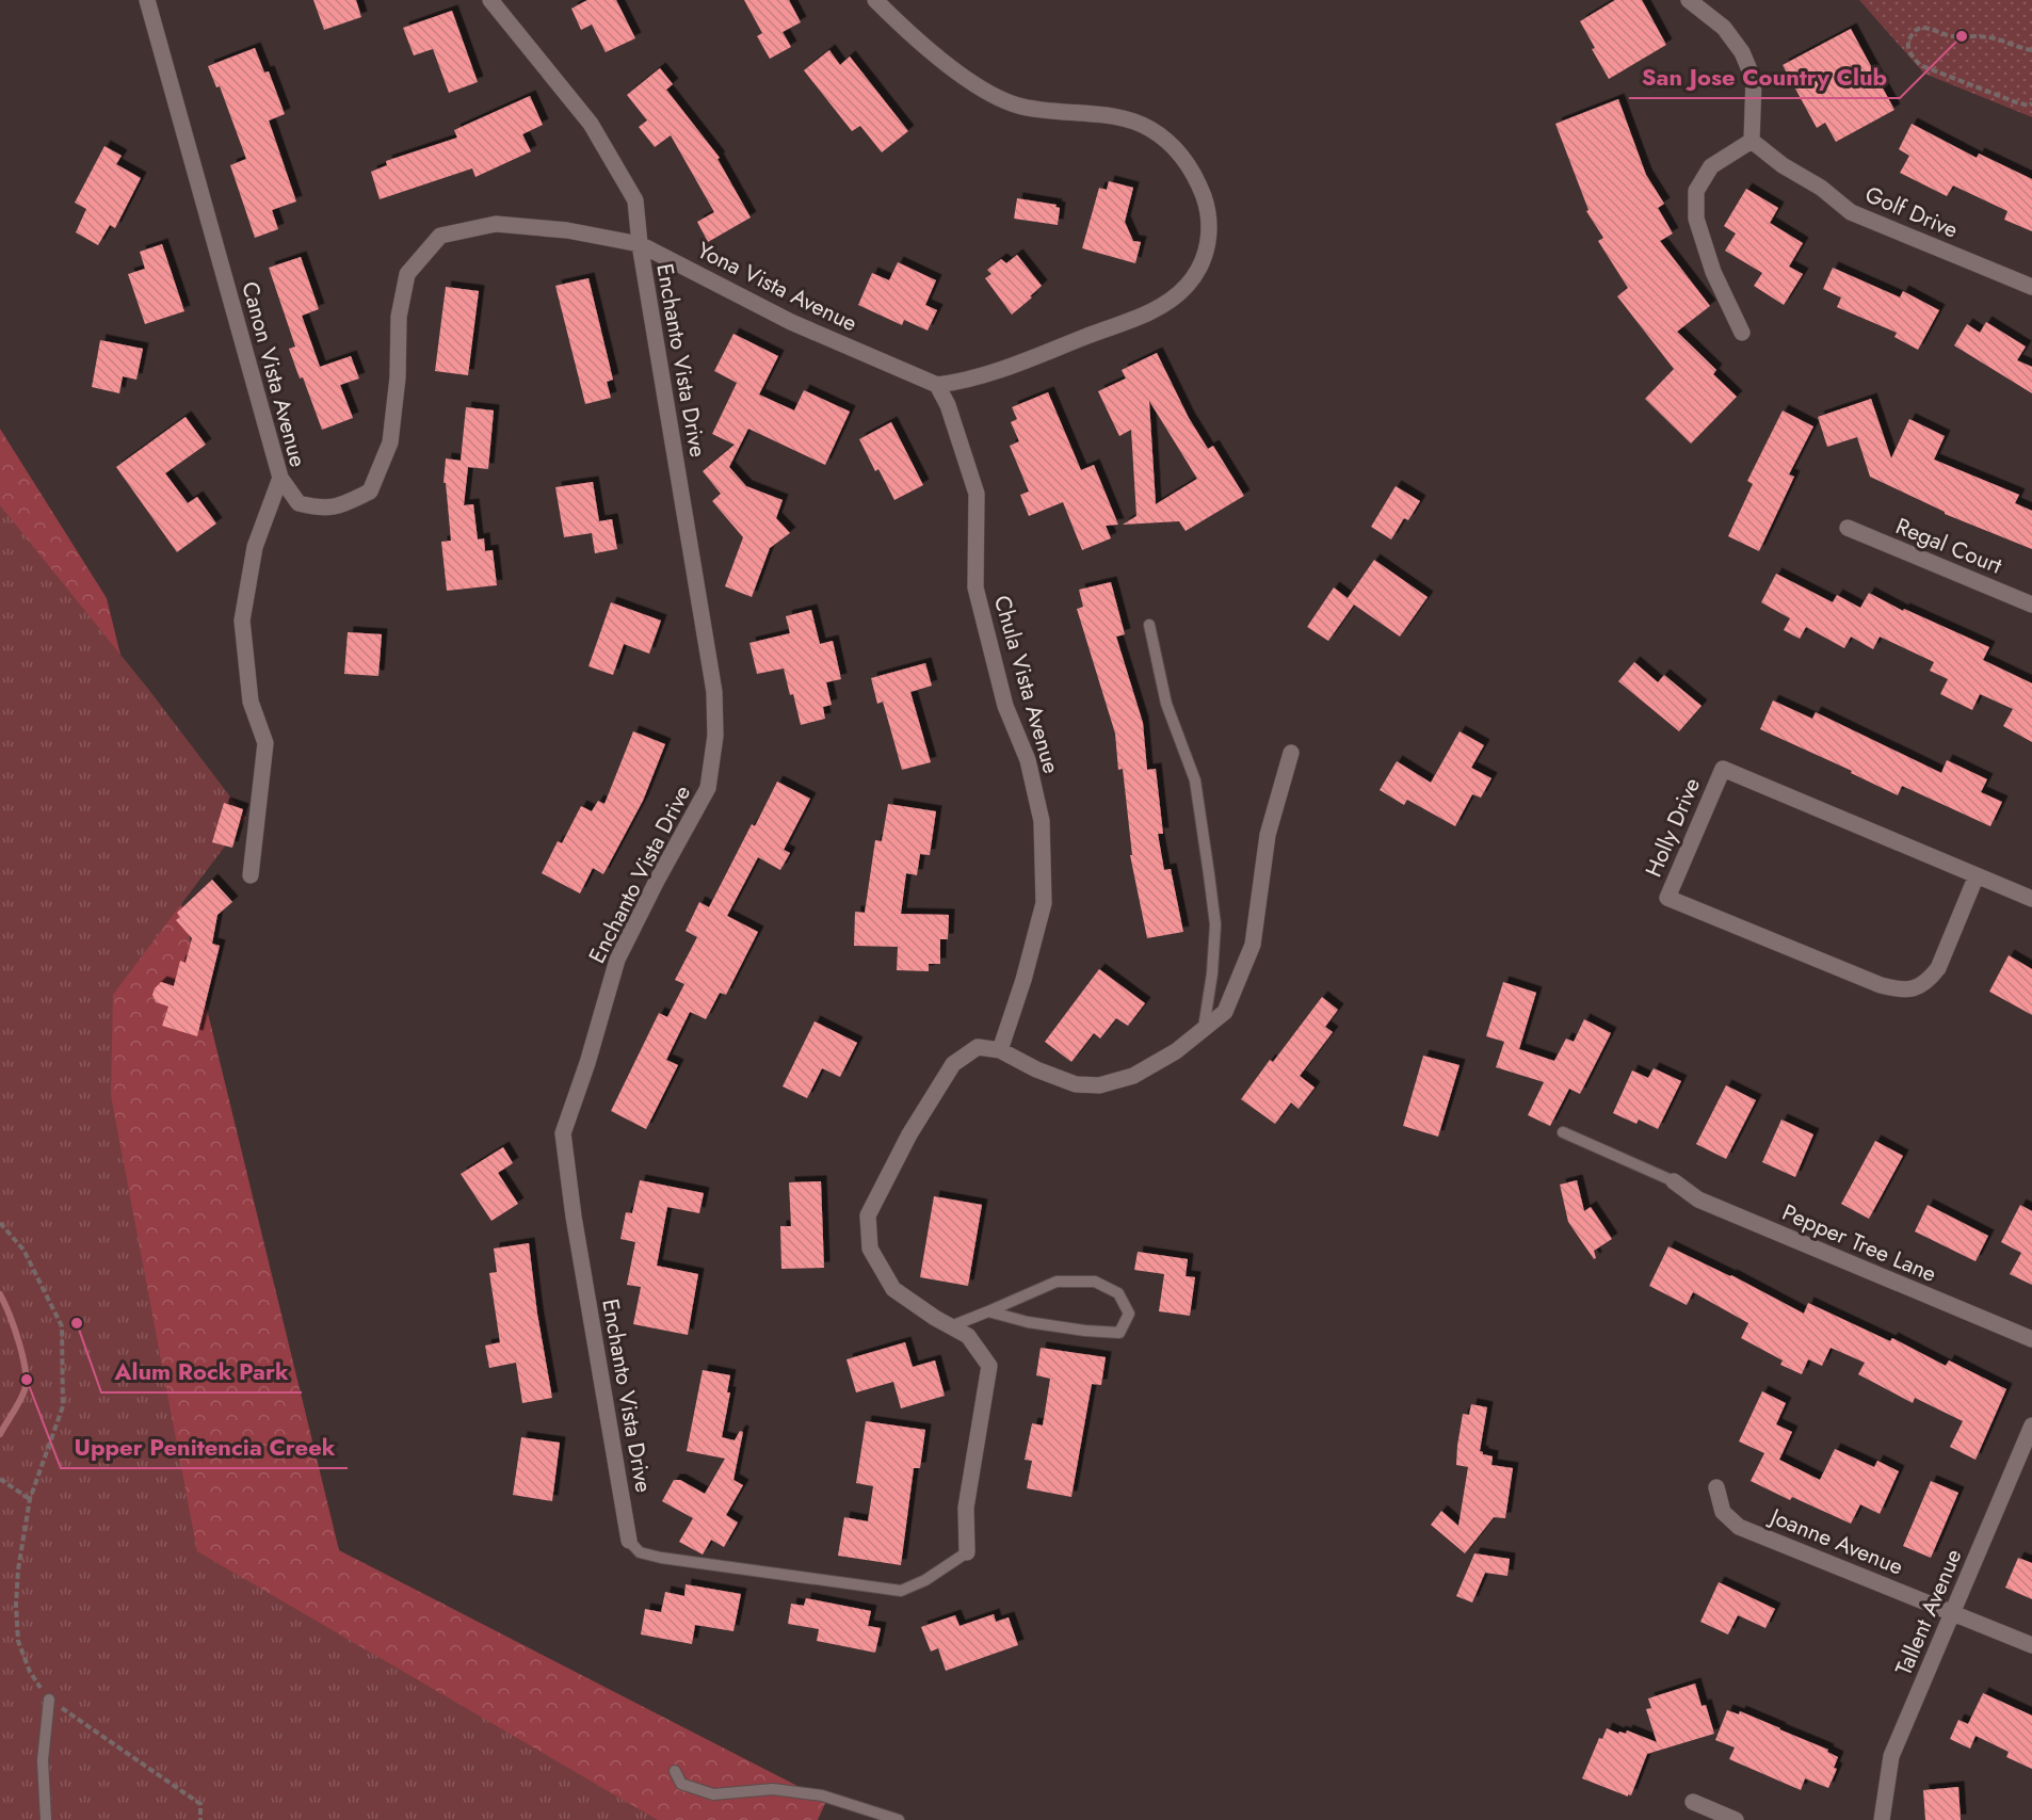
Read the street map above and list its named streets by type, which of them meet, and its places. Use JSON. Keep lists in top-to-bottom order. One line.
{"streets":{"street":["Golf Drive","Yona Vista Avenue","Enchanto Vista Drive","Canon Vista Avenue","Regal Court","Chula Vista Avenue","Holly Drive","Pepper Tree Lane","Joanne Avenue","Tallent Avenue"]},"crossings":[["Yona Vista Avenue","Enchanto Vista Drive"],["Yona Vista Avenue","Canon Vista Avenue"],["Yona Vista Avenue","Chula Vista Avenue"],["Joanne Avenue","Tallent Avenue"]],"places":["San Jose Country Club","Alum Rock Park","Upper Penitencia Creek"]}
